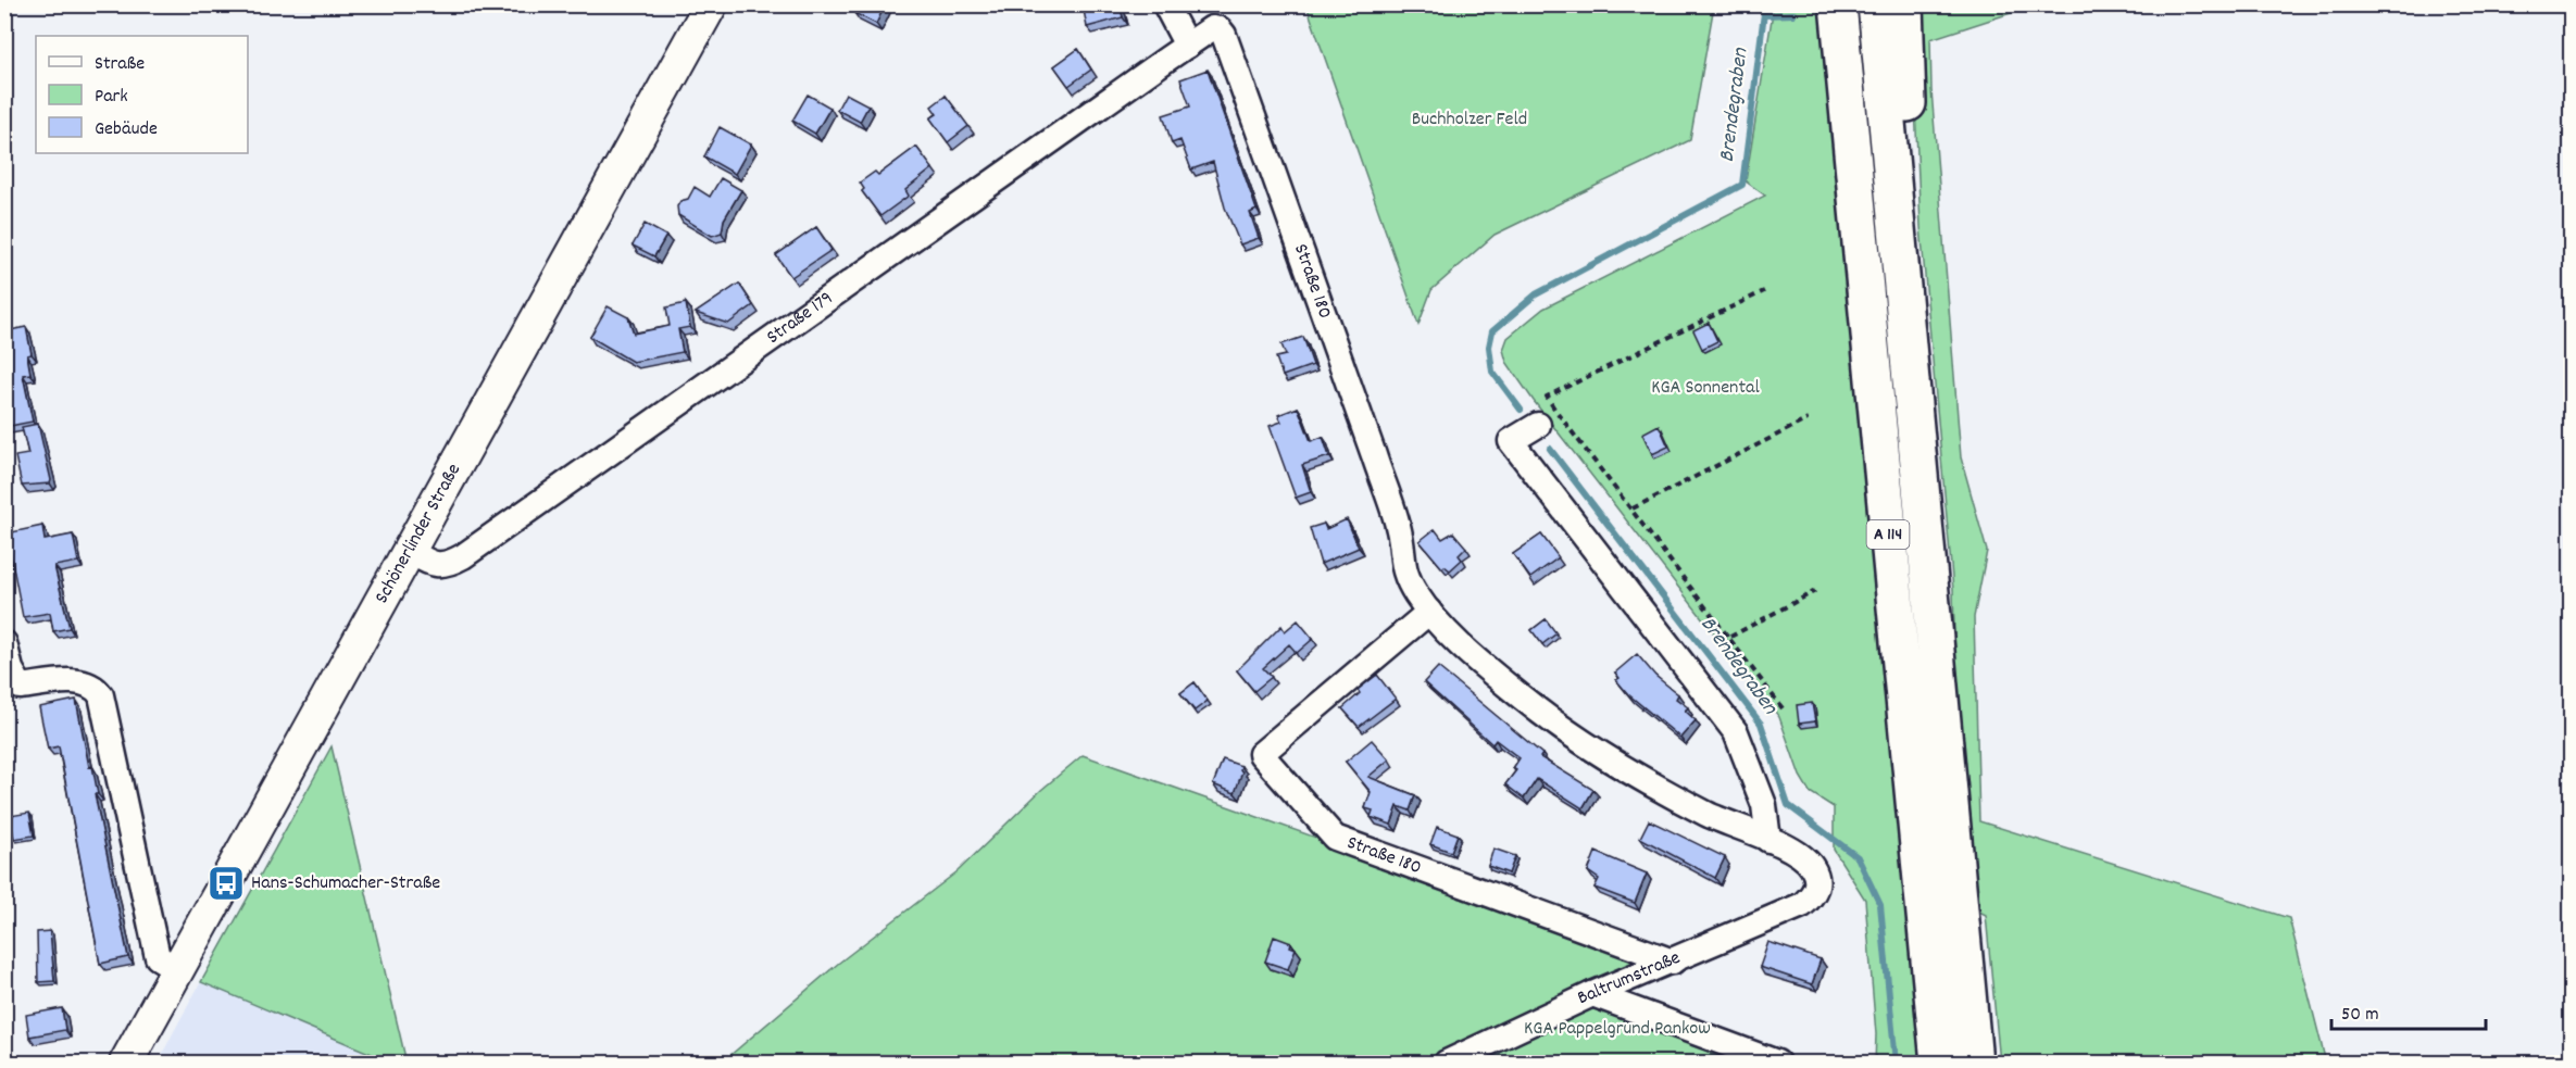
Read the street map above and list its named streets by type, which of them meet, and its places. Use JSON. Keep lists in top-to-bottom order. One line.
{"streets":{"highway":["A 114"],"main road":["Schönerlinder Straße"],"street":["Straße 180","Straße 179","Baltrumstraße"]},"crossings":[["Straße 180","Straße 179"],["Straße 180","Baltrumstraße"],["Straße 179","Schönerlinder Straße"]],"water":["Brendegraben"],"parks":["Buchholzer Feld","KGA Sonnental","KGA Pappelgrund Pankow"],"places":{"bus stop":["Hans-Schumacher-Straße"]},"legend":["Straße","Park","Gebäude"],"scale_bar":"50 m"}
